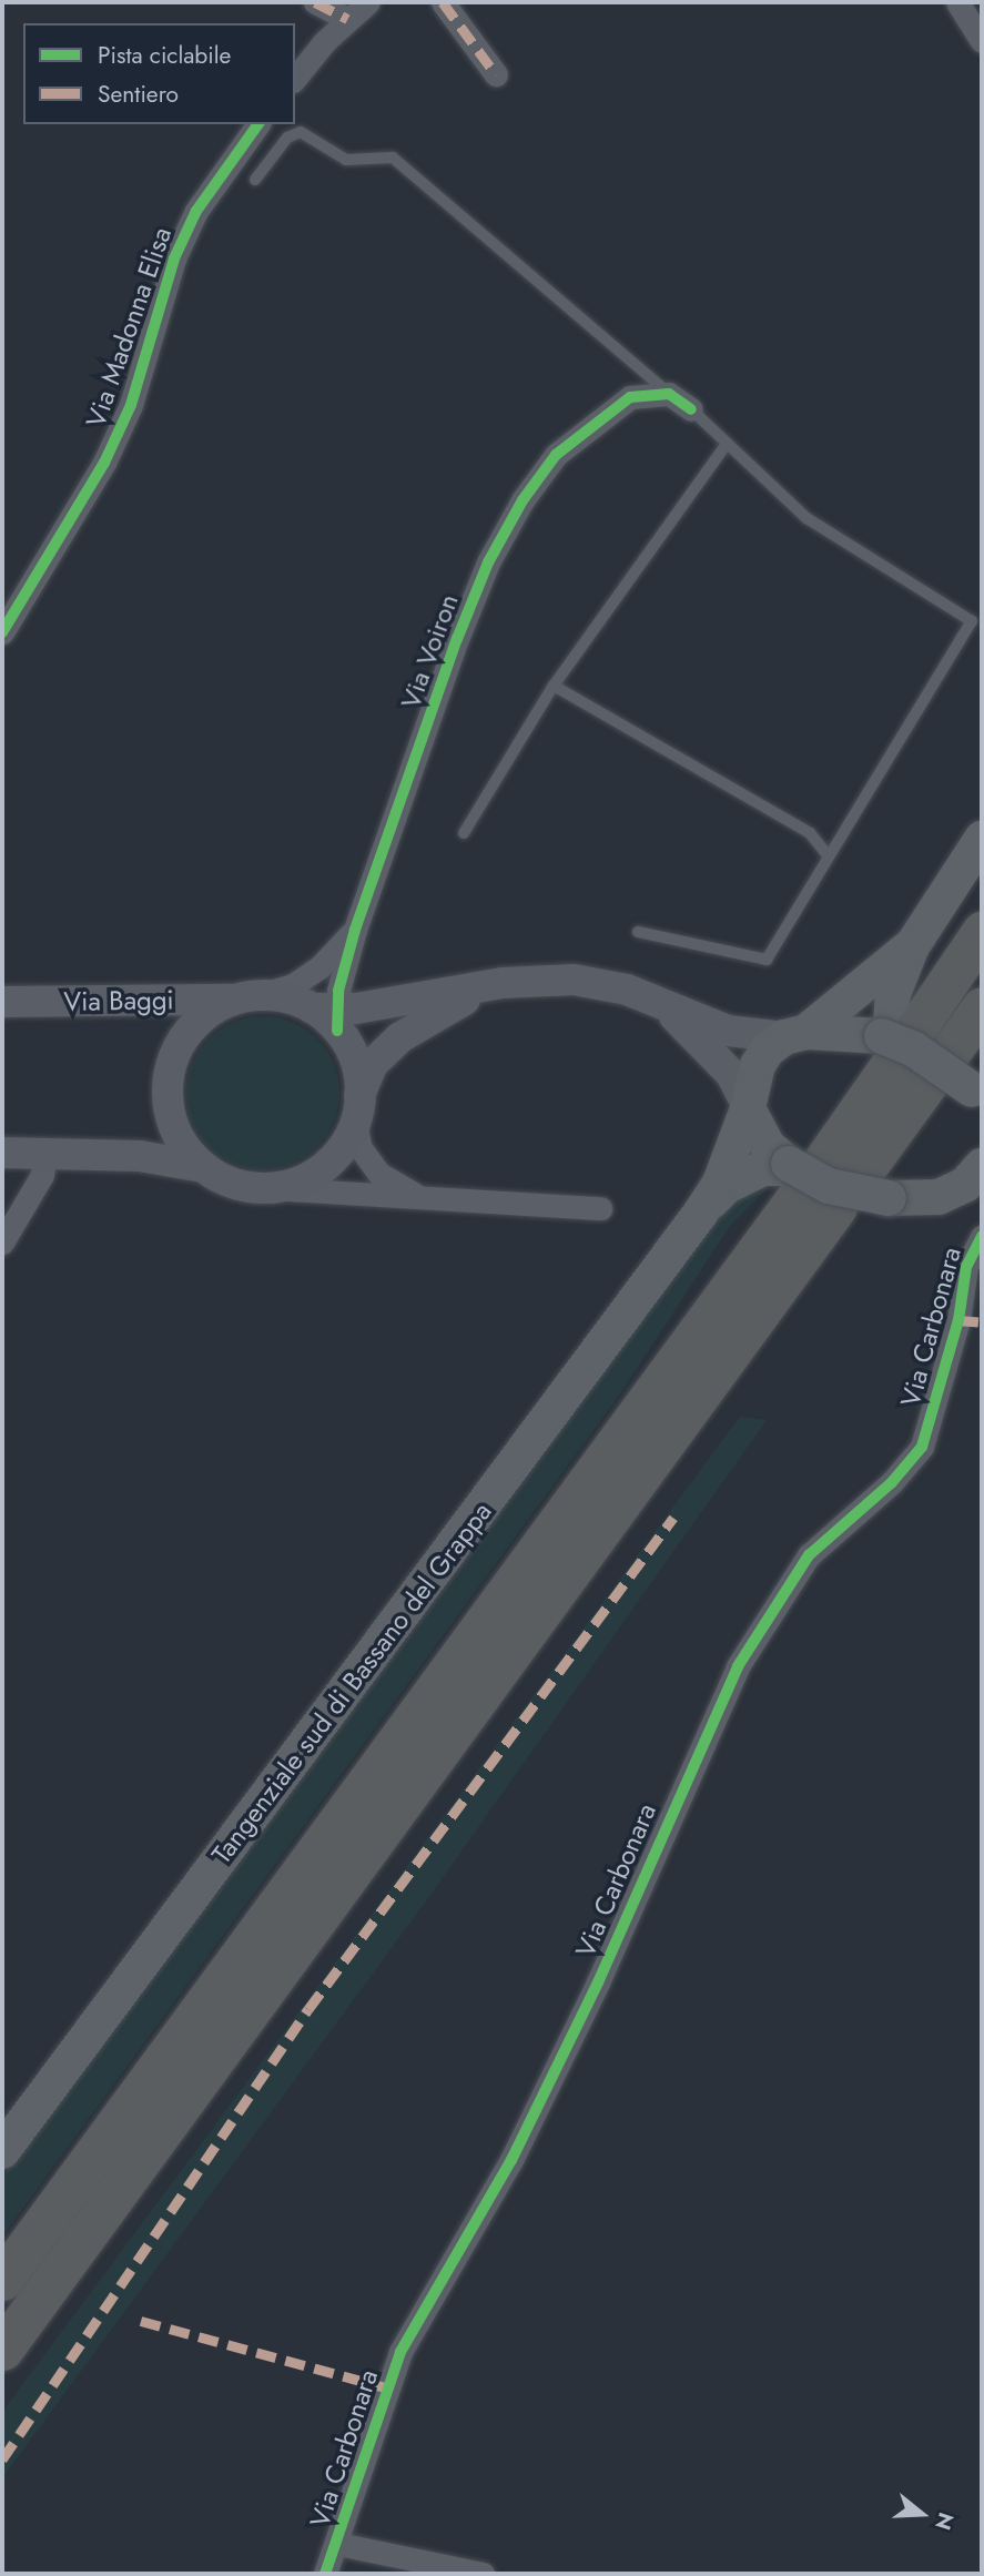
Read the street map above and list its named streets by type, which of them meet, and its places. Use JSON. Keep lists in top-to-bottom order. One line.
{"streets":{"main road":["Via Baggi","Tangenziale sud di Bassano del Grappa"],"street":["Via Madonna Elisa","Via Voiron","Via Carbonara"]},"crossings":[["Via Voiron","Via Baggi"],["Via Baggi","Tangenziale sud di Bassano del Grappa"]],"legend":["Pista ciclabile","Sentiero"],"north":"right"}
